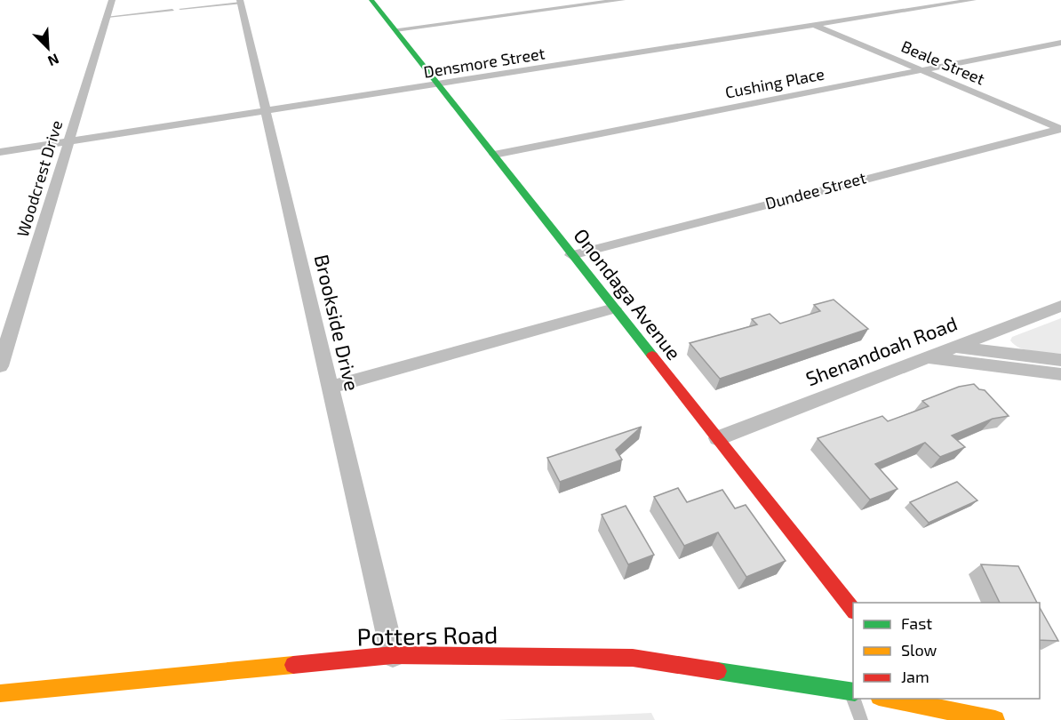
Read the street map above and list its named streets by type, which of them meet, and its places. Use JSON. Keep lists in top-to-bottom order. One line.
{"streets":{"street":["Densmore Street","Beale Street","Cushing Place","Woodcrest Drive","Dundee Street","Onondaga Avenue","Brookside Drive","Shenandoah Road","Potters Road"]},"crossings":[["Densmore Street","Beale Street"],["Densmore Street","Woodcrest Drive"],["Densmore Street","Onondaga Avenue"],["Densmore Street","Brookside Drive"],["Beale Street","Cushing Place"],["Beale Street","Dundee Street"],["Cushing Place","Onondaga Avenue"],["Dundee Street","Onondaga Avenue"],["Onondaga Avenue","Shenandoah Road"],["Brookside Drive","Potters Road"]],"legend":["Fast","Slow","Jam"],"north":"bottom right"}
